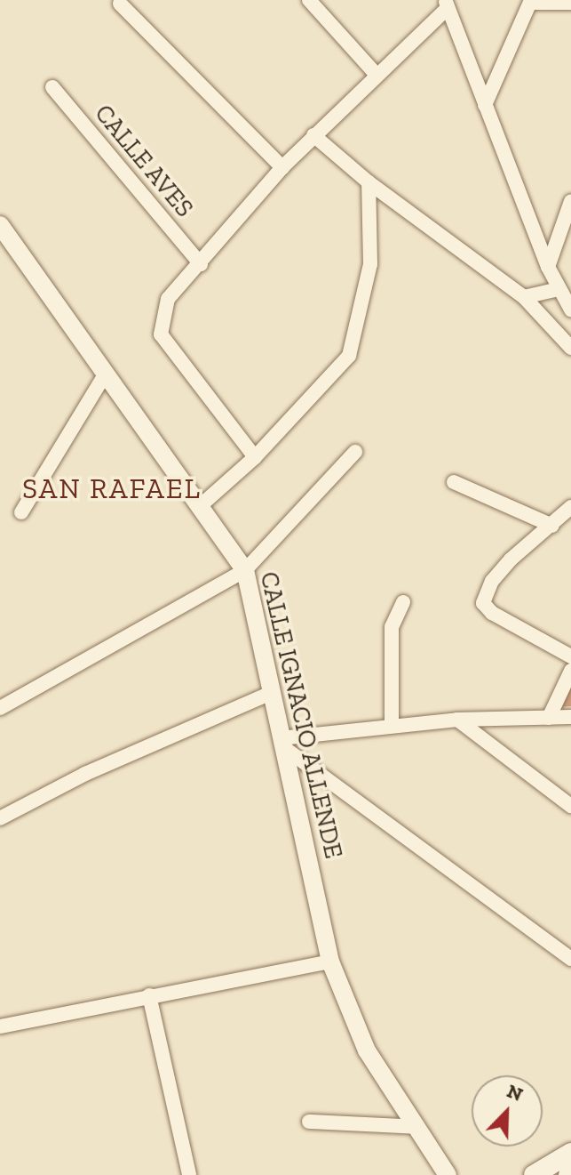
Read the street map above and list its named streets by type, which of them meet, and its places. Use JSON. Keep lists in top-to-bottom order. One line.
{"streets":{"street":["CALLE AVES","CALLE IGNACIO ALLENDE"]},"districts":["SAN RAFAEL"],"north":"top right"}
